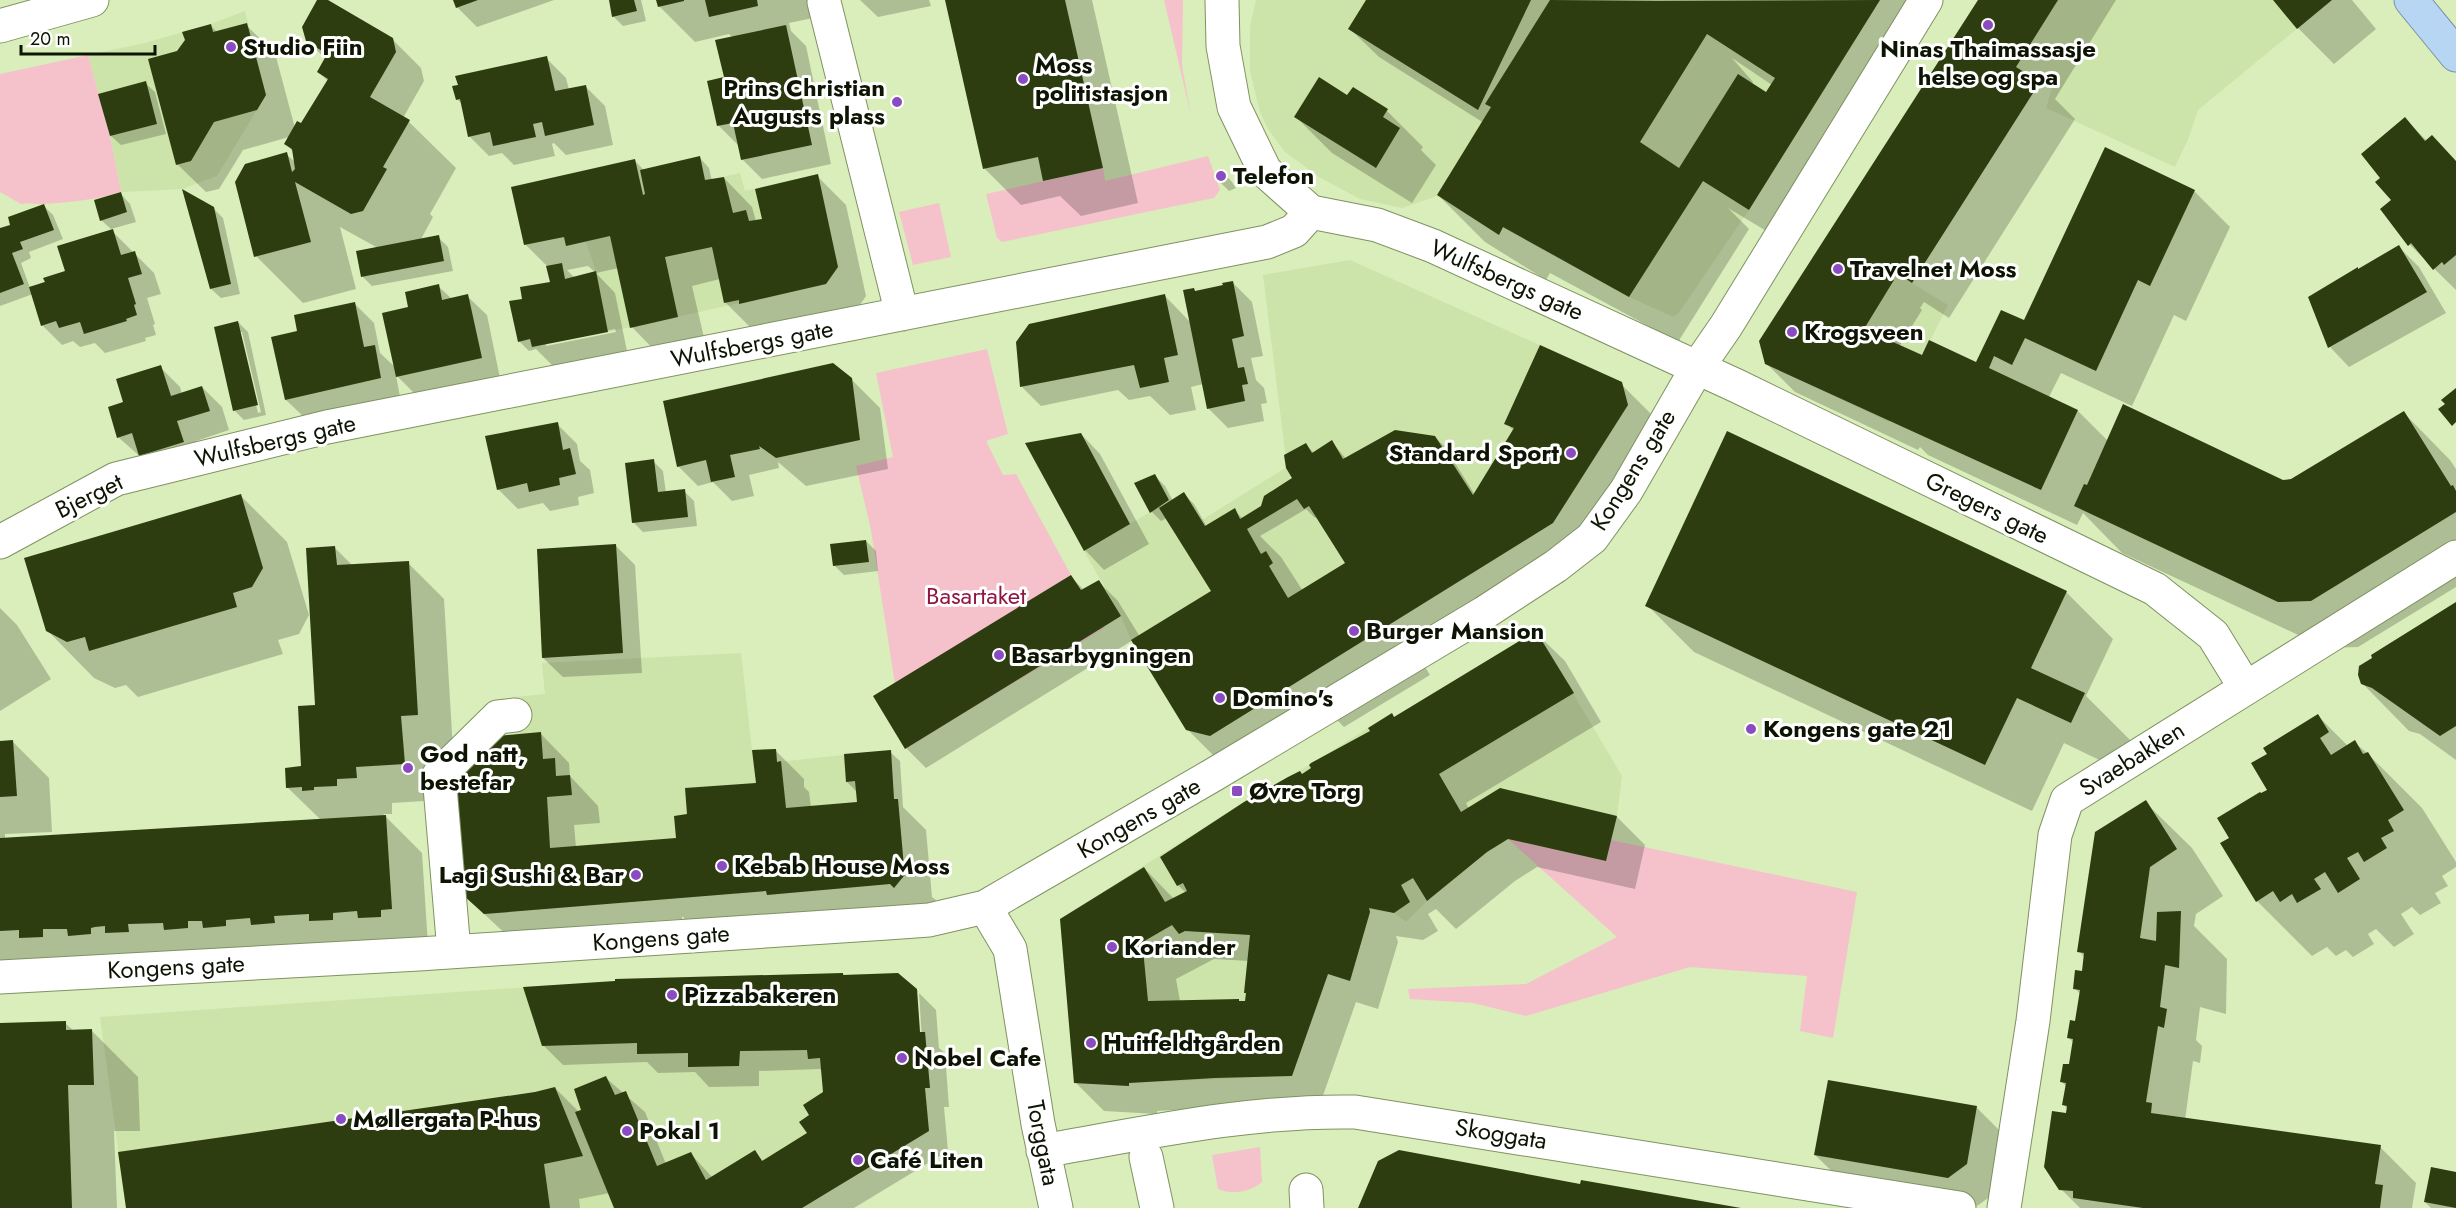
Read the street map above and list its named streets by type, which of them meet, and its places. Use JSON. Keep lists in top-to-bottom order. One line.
{"streets":{"street":["Wulfsbergs gate","Kongens gate","Bjerget","Gregers gate","Svaebakken","Skoggata","Torggata"]},"crossings":[["Wulfsbergs gate","Kongens gate"],["Wulfsbergs gate","Bjerget"],["Wulfsbergs gate","Gregers gate"],["Kongens gate","Gregers gate"],["Kongens gate","Torggata"],["Gregers gate","Svaebakken"],["Skoggata","Torggata"]],"parks":["Basartaket"],"places":{"other":["Ninas Thaimassasje helse og spa","Studio Fiin","Moss politistasjon","Prins Christian Augusts plass","Telefon","Travelnet Moss","Krogsveen","Standard Sport","Burger Mansion","Basarbygningen","Domino's","Kongens gate 21","God natt, bestefar","Kebab House Moss","Lagi Sushi & Bar","Koriander","Pizzabakeren","Huitfeldtgården","Nobel Cafe","Møllergata P-hus","Pokal 1","Café Liten"],"transit":["Øvre Torg"]},"scale_bar":"20 m"}
